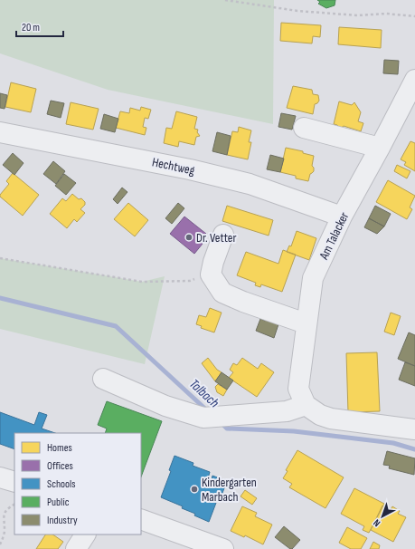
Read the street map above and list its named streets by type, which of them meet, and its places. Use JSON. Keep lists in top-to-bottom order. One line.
{"streets":{"street":["Hechtweg","Am Talacker"]},"crossings":[["Hechtweg","Am Talacker"]],"water":["Talbach"],"places":["Dr. Vetter","Kindergarten Marbach"],"legend":["Homes","Offices","Schools","Public","Industry"],"scale_bar":"20 m","north":"bottom left"}
